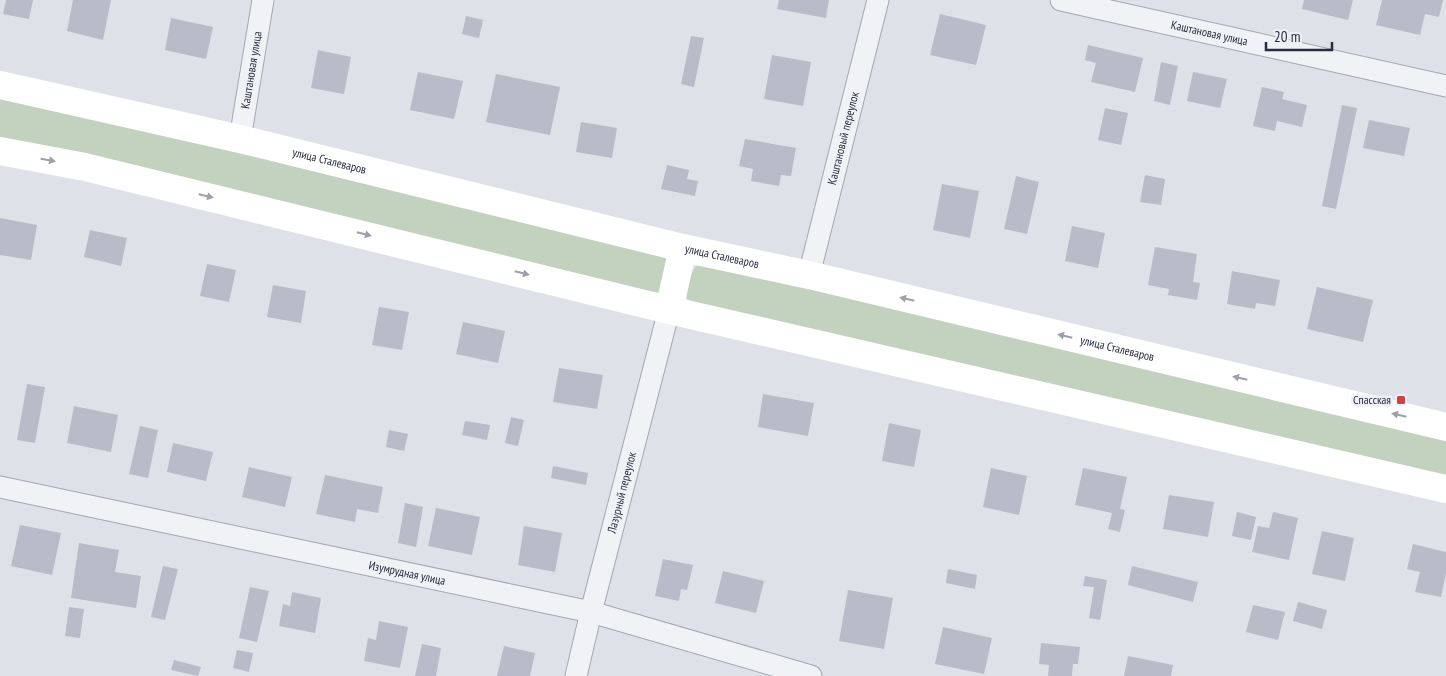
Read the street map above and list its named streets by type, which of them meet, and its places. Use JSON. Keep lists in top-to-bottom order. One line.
{"streets":{"main road":["улица Сталеваров"],"street":["Каштановая улица","Каштановый переулок","Лазурный переулок","Изумрудная улица"]},"crossings":[["Каштановая улица","улица Сталеваров"],["Каштановый переулок","улица Сталеваров"],["Лазурный переулок","Изумрудная улица"]],"places":{"transit":["Спасская"]},"scale_bar":"20 m"}
